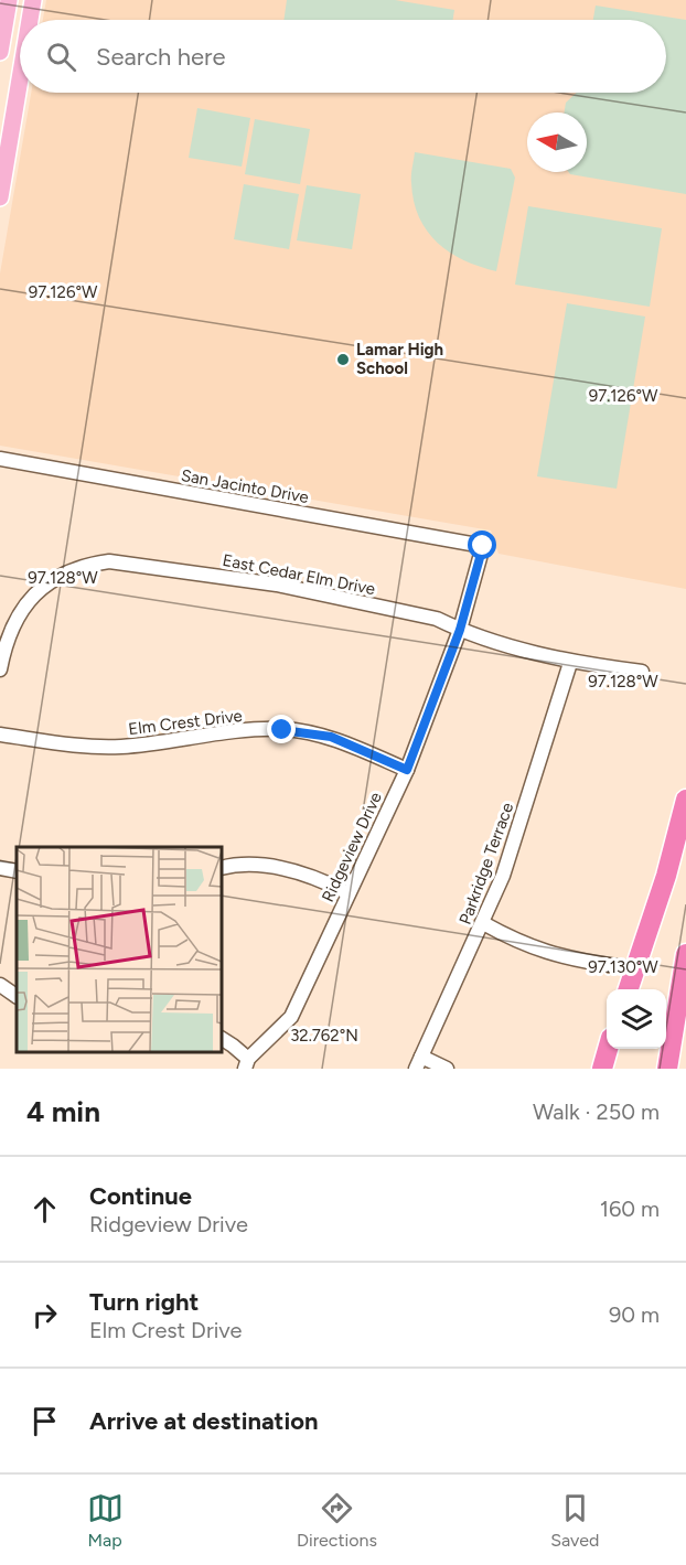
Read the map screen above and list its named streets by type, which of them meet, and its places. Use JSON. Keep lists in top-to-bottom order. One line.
{"streets":{"street":["San Jacinto Drive","East Cedar Elm Drive","Elm Crest Drive","Ridgeview Drive","Parkridge Terrace"]},"crossings":[["San Jacinto Drive","Ridgeview Drive"],["East Cedar Elm Drive","Ridgeview Drive"],["East Cedar Elm Drive","Parkridge Terrace"],["Elm Crest Drive","Ridgeview Drive"]],"places":["Lamar High School"],"north":"left","page":{"search":"Search here","heading":["4 min","Walk · 250 m"],"list":[["Continue","Ridgeview Drive","160 m"],["Turn right","Elm Crest Drive","90 m"],"Arrive at destination"],"nav":["Map","Directions","Saved"]},"coordinates":["97.126°W","97.128°W","97.130°W","32.762°N"]}
